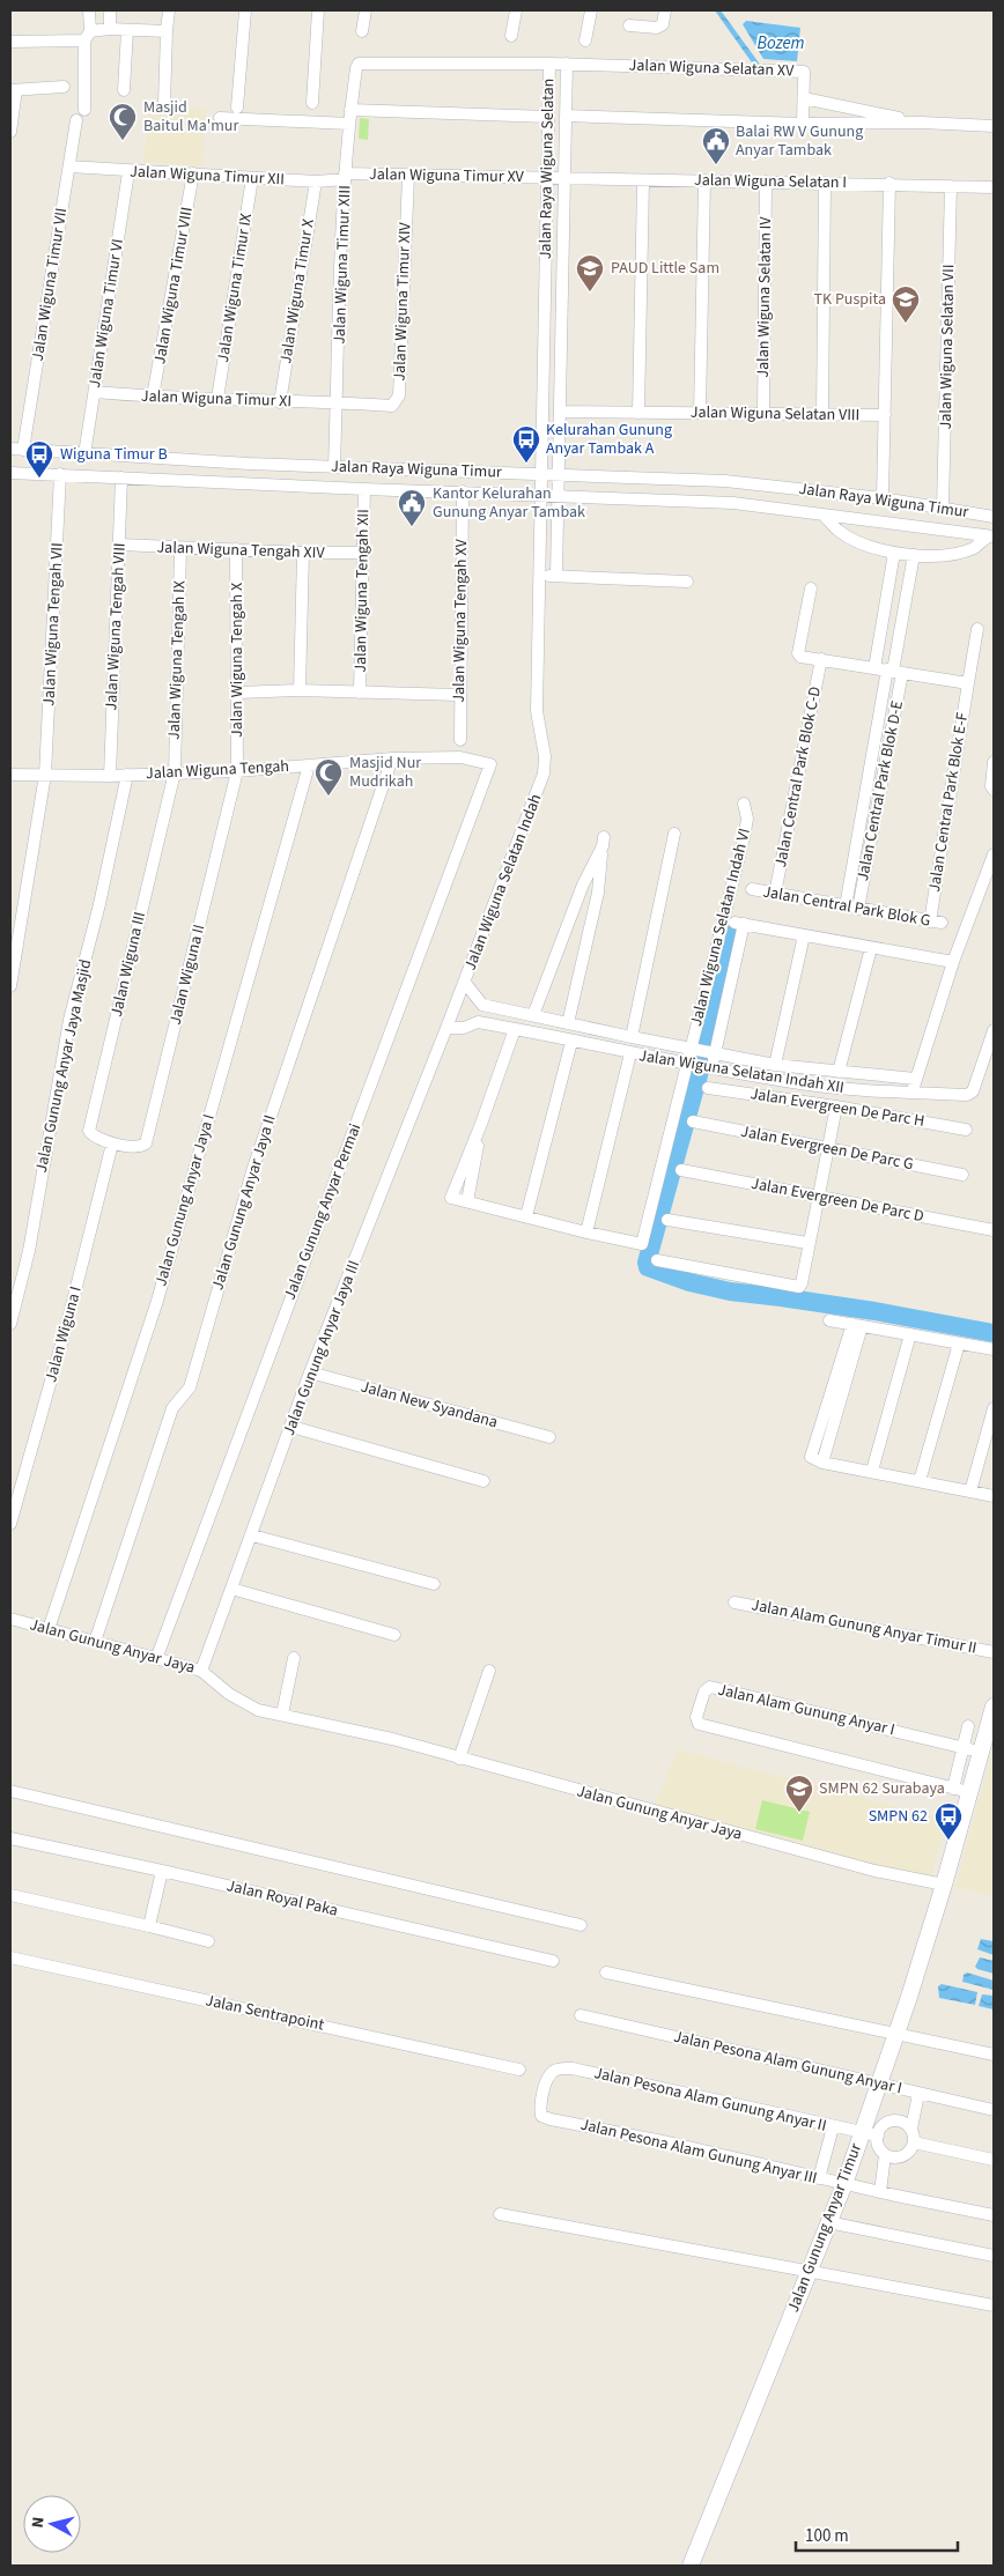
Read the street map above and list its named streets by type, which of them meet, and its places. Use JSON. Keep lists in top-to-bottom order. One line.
{"streets":{"street":["Jalan Wiguna Selatan XV","Jalan Raya Wiguna Selatan","Jalan Wiguna Timur XII","Jalan Wiguna Timur XV","Jalan Wiguna Selatan I","Jalan Wiguna Timur XIII","Jalan Wiguna Timur VII","Jalan Wiguna Timur VIII","Jalan Wiguna Timur IX","Jalan Wiguna Timur X","Jalan Wiguna Selatan IV","Jalan Wiguna Timur XIV","Jalan Wiguna Timur VI","Jalan Wiguna Selatan VII","Jalan Wiguna Timur XI","Jalan Wiguna Selatan VIII","Jalan Raya Wiguna Timur","Jalan Wiguna Tengah XIV","Jalan Wiguna Tengah XII","Jalan Wiguna Tengah XV","Jalan Wiguna Tengah VII","Jalan Wiguna Tengah VIII","Jalan Wiguna Tengah IX","Jalan Wiguna Tengah X","Jalan Wiguna Tengah","Jalan Central Park Blok C-D","Jalan Central Park Blok D-E","Jalan Central Park Blok E-F","Jalan Wiguna Selatan Indah","Jalan Central Park Blok G","Jalan Wiguna Selatan Indah VI","Jalan Wiguna III","Jalan Wiguna II","Jalan Gunung Anyar Jaya Masjid","Jalan Wiguna Selatan Indah XII","Jalan Evergreen De Parc H","Jalan Evergreen De Parc G","Jalan Gunung Anyar Jaya I","Jalan Evergreen De Parc D","Jalan Gunung Anyar Jaya II","Jalan Gunung Anyar Permai","Jalan Wiguna I","Jalan Gunung Anyar Jaya III","Jalan New Syandana","Jalan Alam Gunung Anyar Timur II","Jalan Gunung Anyar Jaya","Jalan Alam Gunung Anyar I","Jalan Royal Paka","Jalan Sentrapoint","Jalan Pesona Alam Gunung Anyar I","Jalan Pesona Alam Gunung Anyar II","Jalan Pesona Alam Gunung Anyar III","Jalan Gunung Anyar Timur"]},"crossings":[["Jalan Wiguna Selatan XV","Jalan Raya Wiguna Selatan"],["Jalan Raya Wiguna Selatan","Jalan Wiguna Timur XV"],["Jalan Raya Wiguna Selatan","Jalan Wiguna Selatan I"],["Jalan Raya Wiguna Selatan","Jalan Wiguna Timur XIII"],["Jalan Raya Wiguna Selatan","Jalan Wiguna Selatan VIII"],["Jalan Raya Wiguna Selatan","Jalan Raya Wiguna Timur"],["Jalan Raya Wiguna Selatan","Jalan Wiguna Selatan Indah"],["Jalan Wiguna Timur XII","Jalan Wiguna Timur XV"],["Jalan Wiguna Timur XII","Jalan Wiguna Timur XIII"],["Jalan Wiguna Timur XII","Jalan Wiguna Timur VII"],["Jalan Wiguna Timur XII","Jalan Wiguna Timur VIII"],["Jalan Wiguna Timur XII","Jalan Wiguna Timur IX"],["Jalan Wiguna Timur XII","Jalan Wiguna Timur X"],["Jalan Wiguna Timur XII","Jalan Wiguna Timur VI"],["Jalan Wiguna Timur XV","Jalan Wiguna Selatan I"],["Jalan Wiguna Timur XV","Jalan Wiguna Timur XIII"],["Jalan Wiguna Timur XV","Jalan Wiguna Timur XIV"],["Jalan Wiguna Selatan I","Jalan Wiguna Selatan IV"],["Jalan Wiguna Selatan I","Jalan Wiguna Selatan VII"],["Jalan Wiguna Timur XIII","Jalan Wiguna Timur XIV"],["Jalan Wiguna Timur XIII","Jalan Wiguna Timur XI"],["Jalan Wiguna Timur XIII","Jalan Raya Wiguna Timur"],["Jalan Wiguna Timur VII","Jalan Raya Wiguna Timur"],["Jalan Wiguna Timur VIII","Jalan Wiguna Timur XI"],["Jalan Wiguna Timur IX","Jalan Wiguna Timur XI"],["Jalan Wiguna Timur X","Jalan Wiguna Timur XI"],["Jalan Wiguna Selatan IV","Jalan Wiguna Selatan VIII"],["Jalan Wiguna Timur XIV","Jalan Wiguna Timur XI"],["Jalan Wiguna Timur VI","Jalan Wiguna Timur XI"],["Jalan Wiguna Timur VI","Jalan Raya Wiguna Timur"],["Jalan Wiguna Selatan VII","Jalan Raya Wiguna Timur"],["Jalan Raya Wiguna Timur","Jalan Wiguna Tengah XII"],["Jalan Raya Wiguna Timur","Jalan Wiguna Tengah XV"],["Jalan Raya Wiguna Timur","Jalan Wiguna Tengah VII"],["Jalan Raya Wiguna Timur","Jalan Wiguna Tengah VIII"],["Jalan Wiguna Tengah XIV","Jalan Wiguna Tengah XII"],["Jalan Wiguna Tengah XIV","Jalan Wiguna Tengah VIII"],["Jalan Wiguna Tengah XIV","Jalan Wiguna Tengah IX"],["Jalan Wiguna Tengah XIV","Jalan Wiguna Tengah X"],["Jalan Wiguna Tengah VII","Jalan Wiguna Tengah"],["Jalan Wiguna Tengah VIII","Jalan Wiguna Tengah"],["Jalan Wiguna Tengah IX","Jalan Wiguna Tengah"],["Jalan Wiguna Tengah IX","Jalan Wiguna III"],["Jalan Wiguna Tengah X","Jalan Wiguna Tengah"],["Jalan Wiguna Tengah X","Jalan Wiguna II"],["Jalan Wiguna Tengah","Jalan Wiguna III"],["Jalan Wiguna Tengah","Jalan Wiguna II"],["Jalan Wiguna Tengah","Jalan Gunung Anyar Jaya Masjid"],["Jalan Wiguna Tengah","Jalan Gunung Anyar Jaya I"],["Jalan Wiguna Tengah","Jalan Gunung Anyar Jaya II"],["Jalan Wiguna Tengah","Jalan Gunung Anyar Permai"],["Jalan Central Park Blok C-D","Jalan Central Park Blok G"],["Jalan Central Park Blok D-E","Jalan Central Park Blok G"],["Jalan Central Park Blok E-F","Jalan Central Park Blok G"],["Jalan Wiguna Selatan Indah","Jalan Wiguna Selatan Indah XII"],["Jalan Wiguna Selatan Indah","Jalan Gunung Anyar Jaya III"],["Jalan Wiguna Selatan Indah VI","Jalan Wiguna Selatan Indah XII"],["Jalan Wiguna III","Jalan Wiguna II"],["Jalan Wiguna III","Jalan Wiguna I"],["Jalan Wiguna II","Jalan Wiguna I"],["Jalan Wiguna Selatan Indah XII","Jalan Gunung Anyar Jaya III"],["Jalan Gunung Anyar Jaya I","Jalan Gunung Anyar Jaya"],["Jalan Gunung Anyar Jaya II","Jalan Gunung Anyar Jaya"],["Jalan Gunung Anyar Permai","Jalan Gunung Anyar Jaya"],["Jalan Gunung Anyar Jaya III","Jalan New Syandana"],["Jalan Gunung Anyar Jaya III","Jalan Gunung Anyar Jaya"],["Jalan Gunung Anyar Jaya","Jalan Gunung Anyar Timur"],["Jalan Alam Gunung Anyar I","Jalan Gunung Anyar Timur"],["Jalan Pesona Alam Gunung Anyar I","Jalan Gunung Anyar Timur"],["Jalan Pesona Alam Gunung Anyar II","Jalan Pesona Alam Gunung Anyar III"],["Jalan Pesona Alam Gunung Anyar II","Jalan Gunung Anyar Timur"],["Jalan Pesona Alam Gunung Anyar III","Jalan Gunung Anyar Timur"]],"water":["Bozem"],"places":{"mosque":["Masjid Baitul Ma'mur","Masjid Nur Mudrikah"],"public building":["Balai RW V Gunung Anyar Tambak","Kantor Kelurahan Gunung Anyar Tambak"],"school or university":["PAUD Little Sam","TK Puspita","SMPN 62 Surabaya"],"bus stop":["Kelurahan Gunung Anyar Tambak A","Wiguna Timur B","SMPN 62"]},"scale_bar":"100 m","north":"left"}
